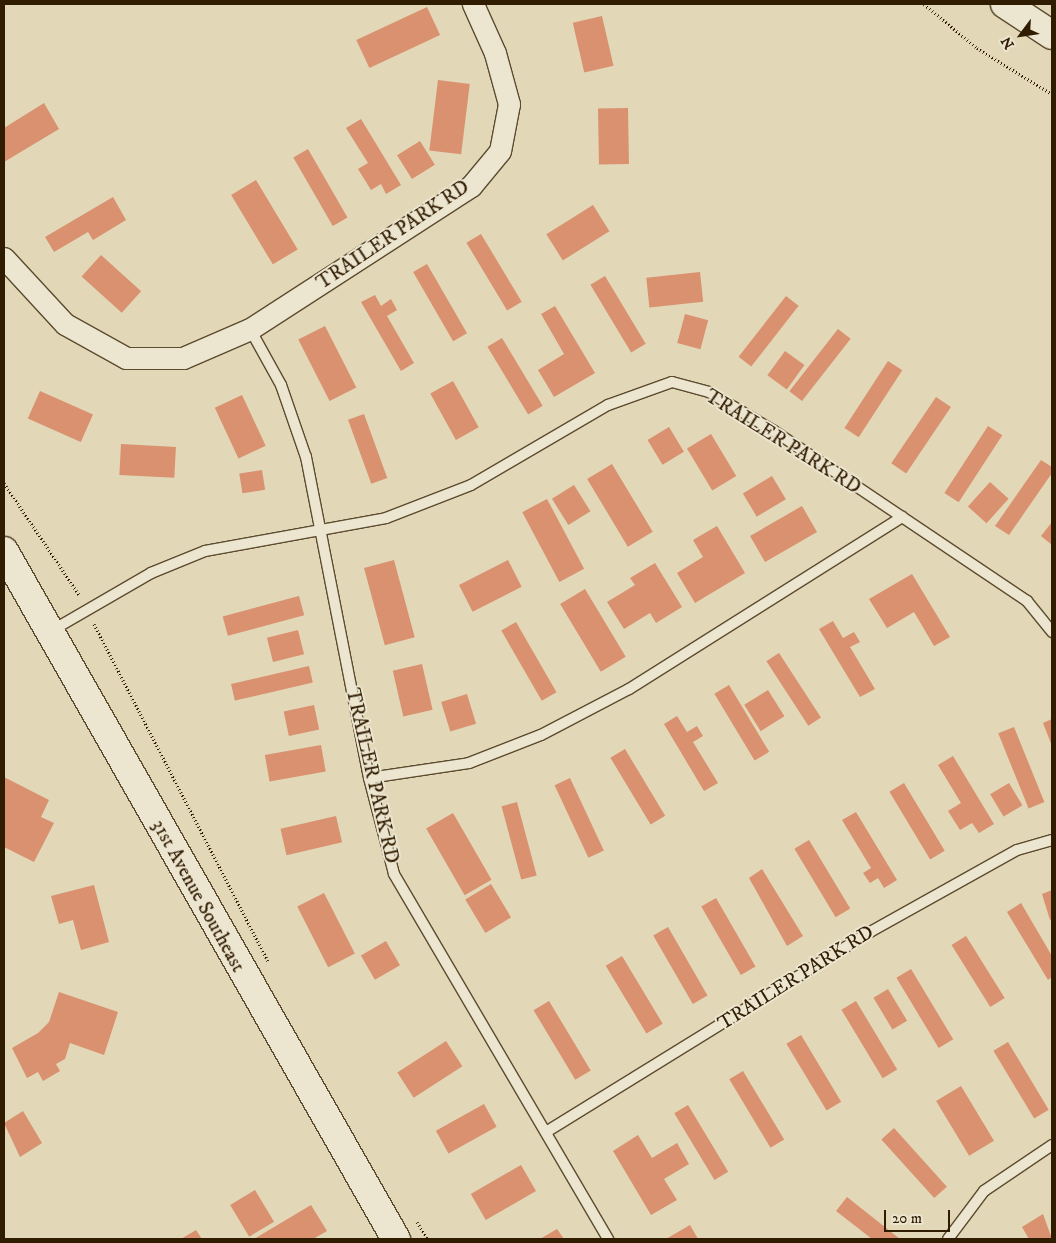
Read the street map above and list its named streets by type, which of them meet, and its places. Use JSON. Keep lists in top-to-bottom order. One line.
{"streets":{"street":["TRAILER PARK RD","31st Avenue Southeast"]},"crossings":[["TRAILER PARK RD","31st Avenue Southeast"]],"scale_bar":"20 m","north":"bottom left"}
